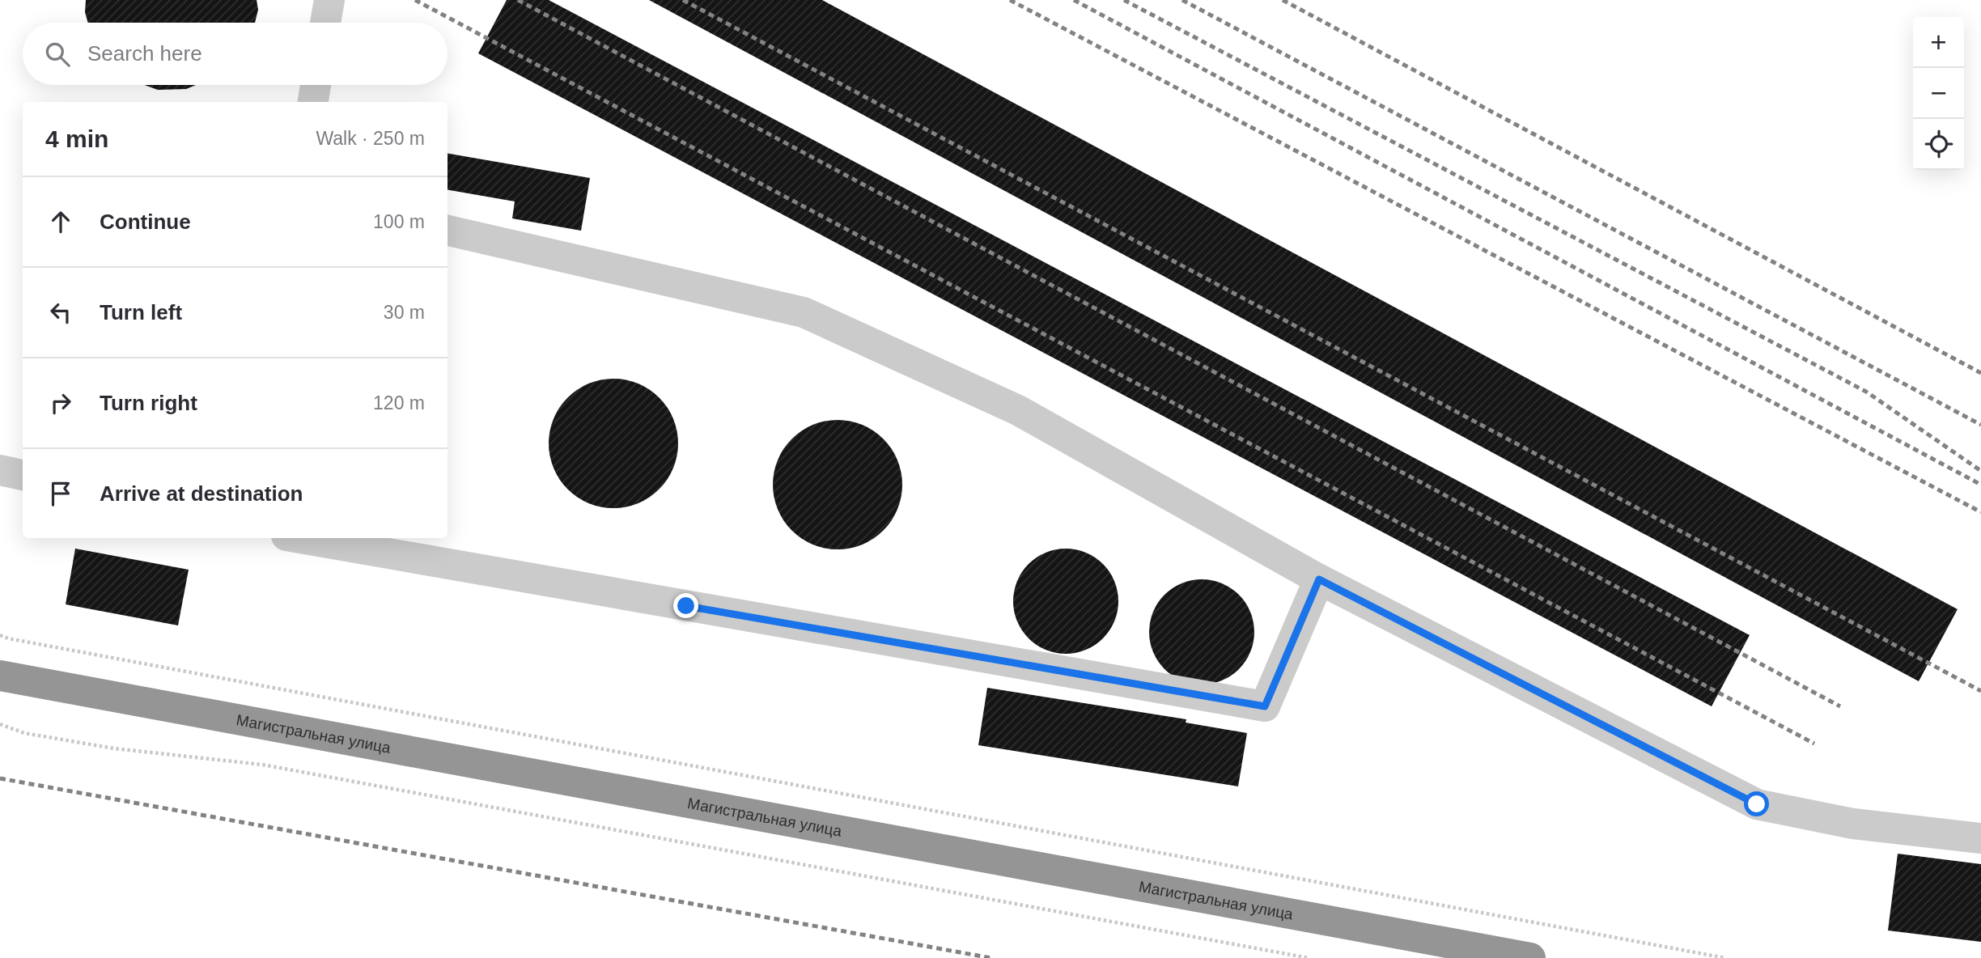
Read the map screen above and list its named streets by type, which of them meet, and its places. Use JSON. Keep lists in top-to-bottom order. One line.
{"streets":{"highway":["Магистральная улица"]},"page":{"map_buttons":["+","−"],"search":"Search here","heading":["4 min","Walk · 250 m"],"list":[["Continue","100 m"],["Turn left","30 m"],["Turn right","120 m"],"Arrive at destination"]}}
